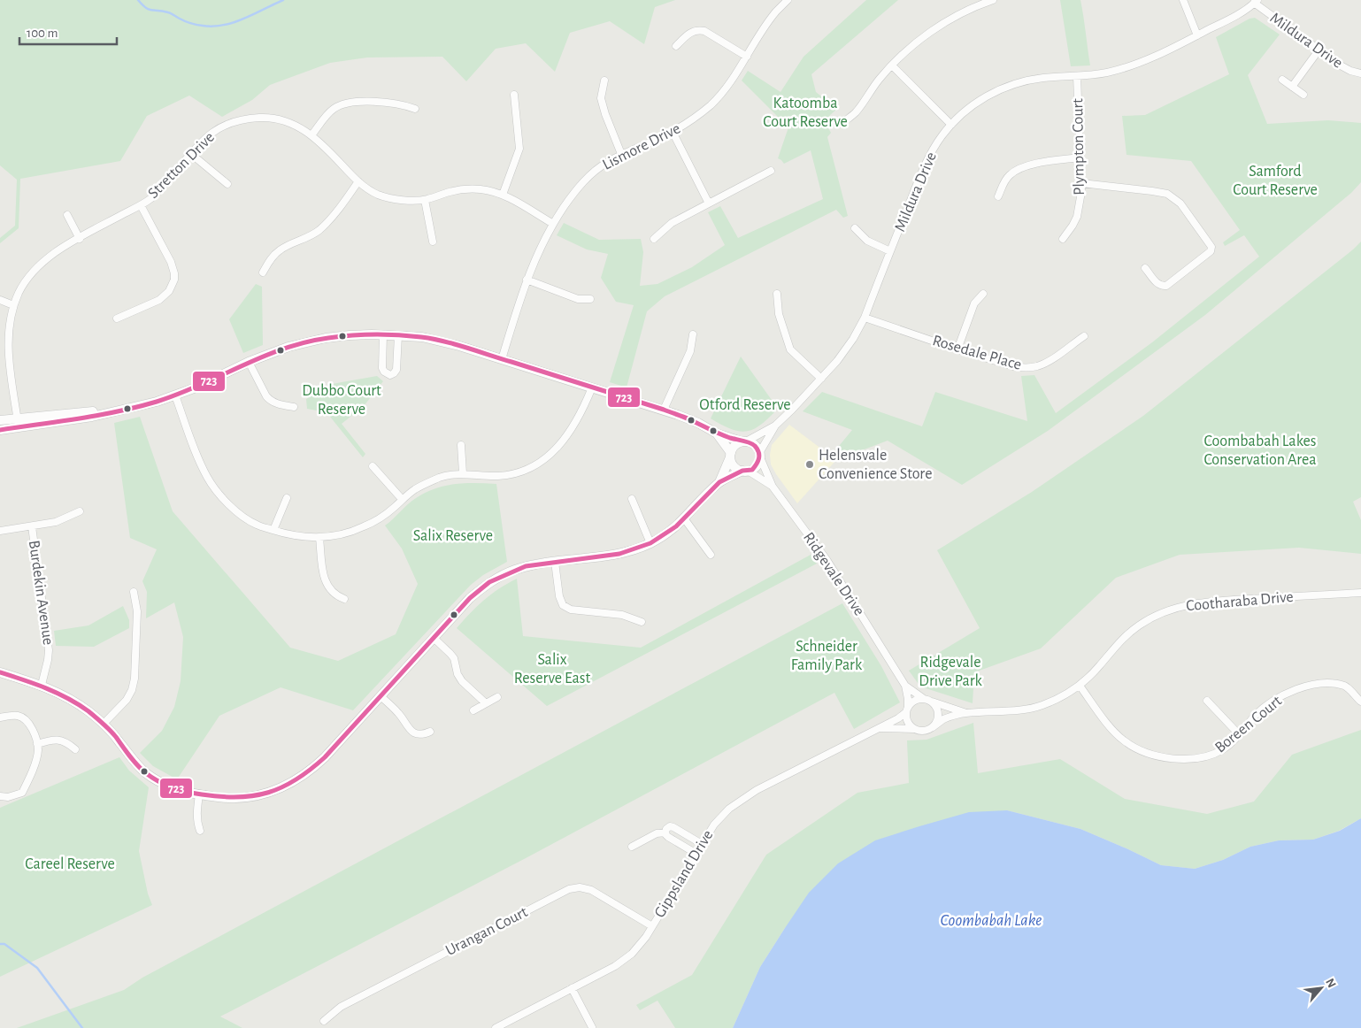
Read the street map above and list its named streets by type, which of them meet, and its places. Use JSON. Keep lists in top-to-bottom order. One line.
{"streets":{"street":["Mildura Drive","Lismore Drive","Plympton Court","Stretton Drive","Rosedale Place","Ridgevale Drive","Burdekin Avenue","Cootharaba Drive","Boreen Court","Gippsland Drive","Urangan Court"]},"crossings":[["Mildura Drive","Plympton Court"],["Mildura Drive","Rosedale Place"],["Mildura Drive","Ridgevale Drive"],["Lismore Drive","Stretton Drive"],["Ridgevale Drive","Cootharaba Drive"],["Ridgevale Drive","Gippsland Drive"],["Cootharaba Drive","Boreen Court"],["Cootharaba Drive","Gippsland Drive"],["Gippsland Drive","Urangan Court"]],"water":["Coombabah Lake"],"parks":["Katoomba Court Reserve","Samford Court Reserve","Dubbo Court Reserve","Otford Reserve","Coombabah Lakes Conservation Area","Salix Reserve","Schneider Family Park","Salix Reserve East","Ridgevale Drive Park","Careel Reserve"],"places":["Helensvale Convenience Store"],"lines":["transit line 723"],"scale_bar":"100 m","north":"top right"}
